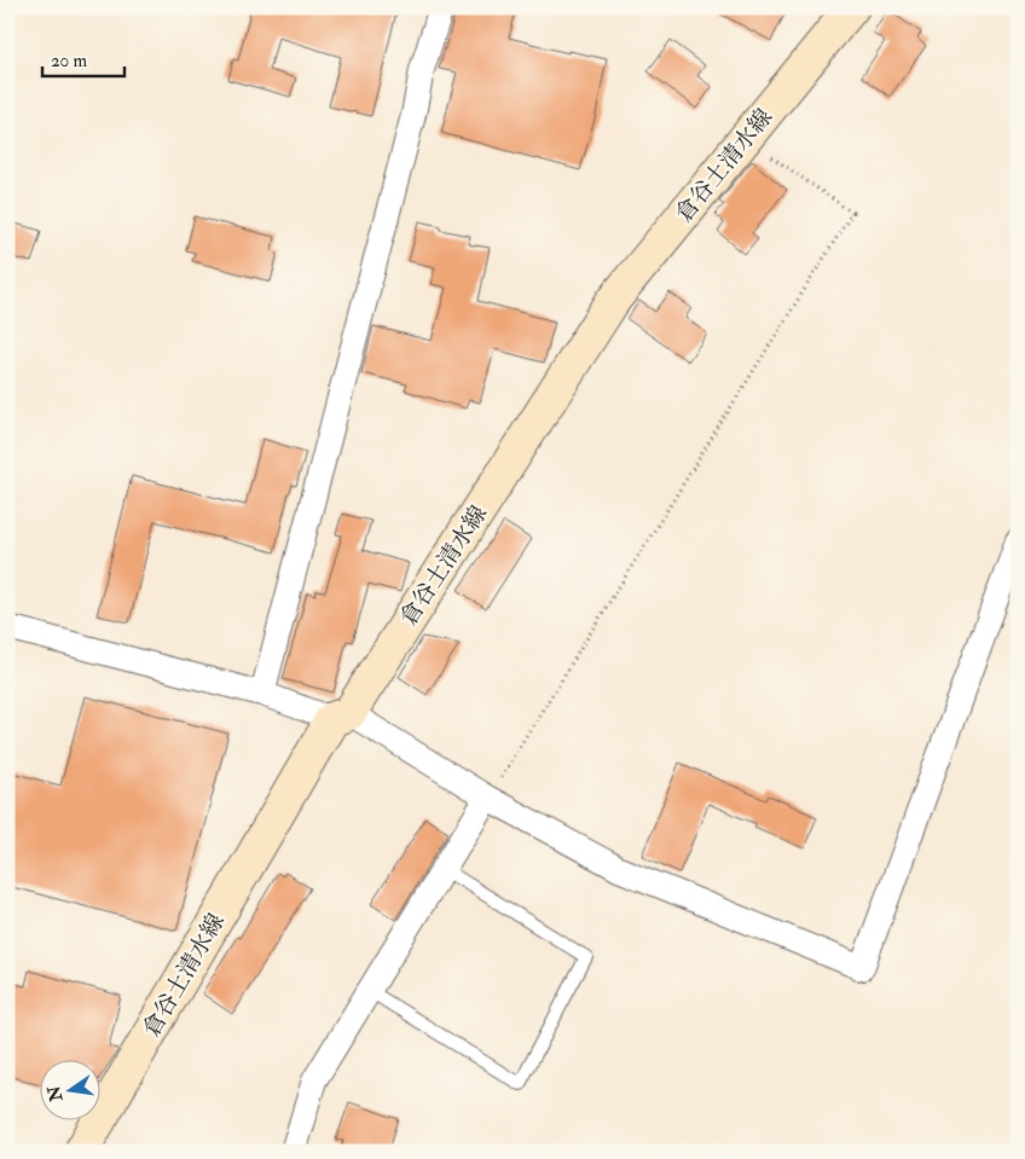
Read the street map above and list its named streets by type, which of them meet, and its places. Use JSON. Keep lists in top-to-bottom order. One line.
{"streets":{"main road":["倉谷土清水線"]},"scale_bar":"20 m","north":"left"}
